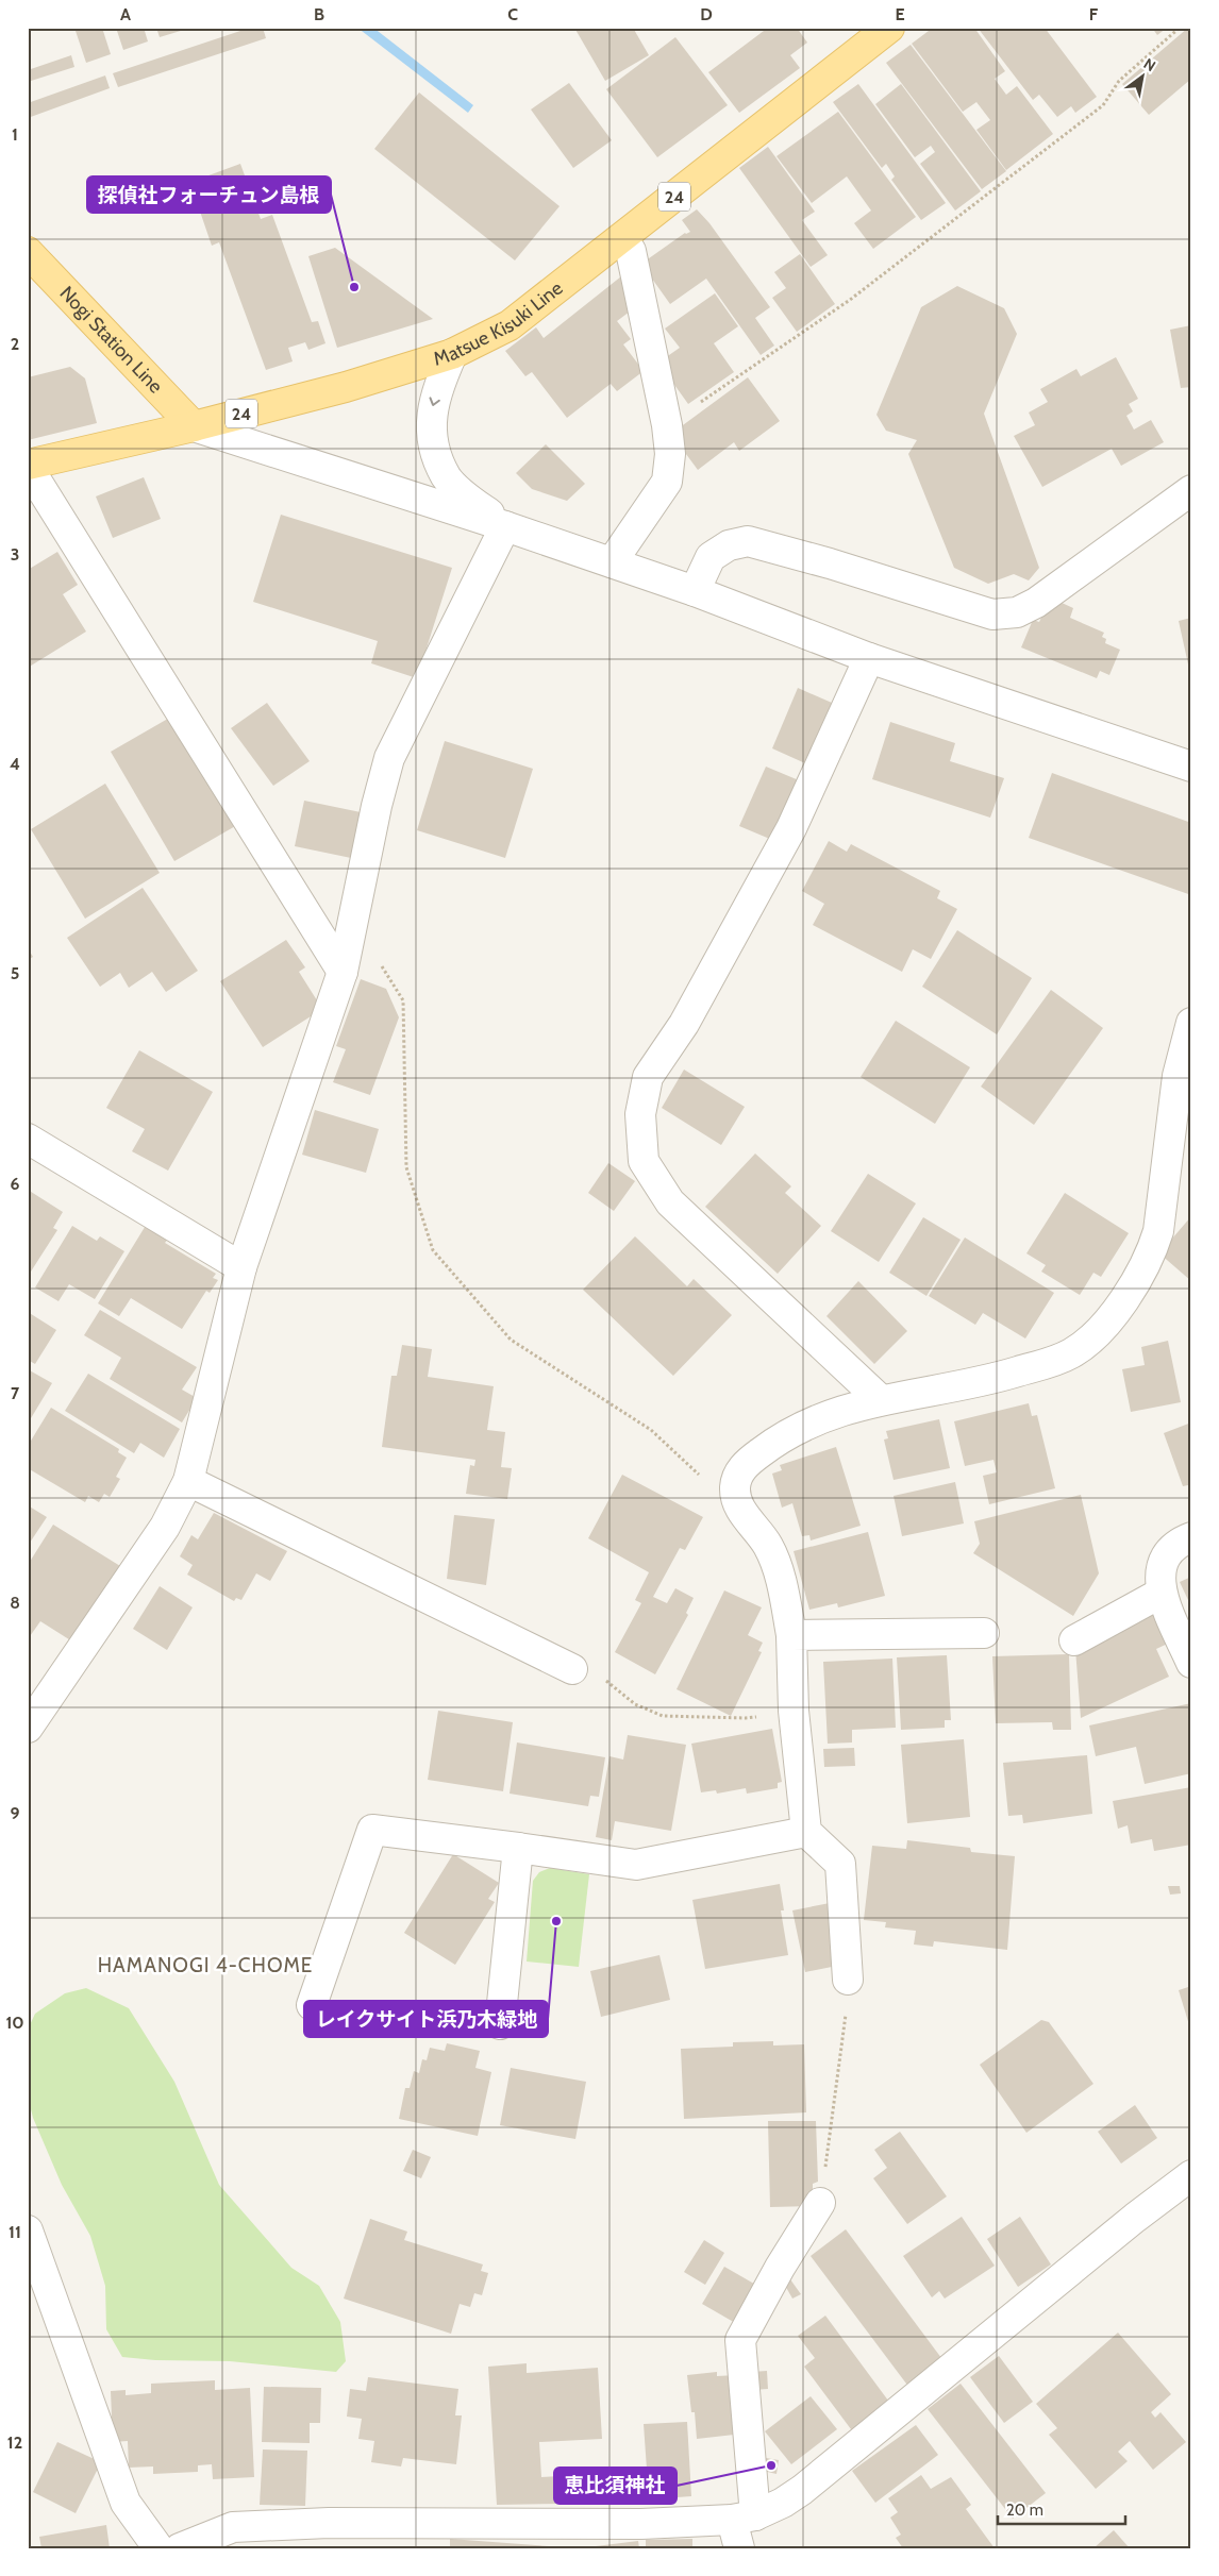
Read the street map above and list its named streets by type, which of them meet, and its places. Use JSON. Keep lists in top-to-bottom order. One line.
{"streets":{"main road":["24","Matsue Kisuki Line","Nogi Station Line"]},"crossings":[["Matsue Kisuki Line","Nogi Station Line"]],"districts":["HAMANOGI 4-CHOME"],"places":["探偵社フォーチュン島根","レイクサイト浜乃木緑地","恵比須神社"],"scale_bar":"20 m","north":"top right","grid":{"columns":["A","B","C","D","E","F"],"rows":["1","2","3","4","5","6","7","8","9","10","11","12"]}}
